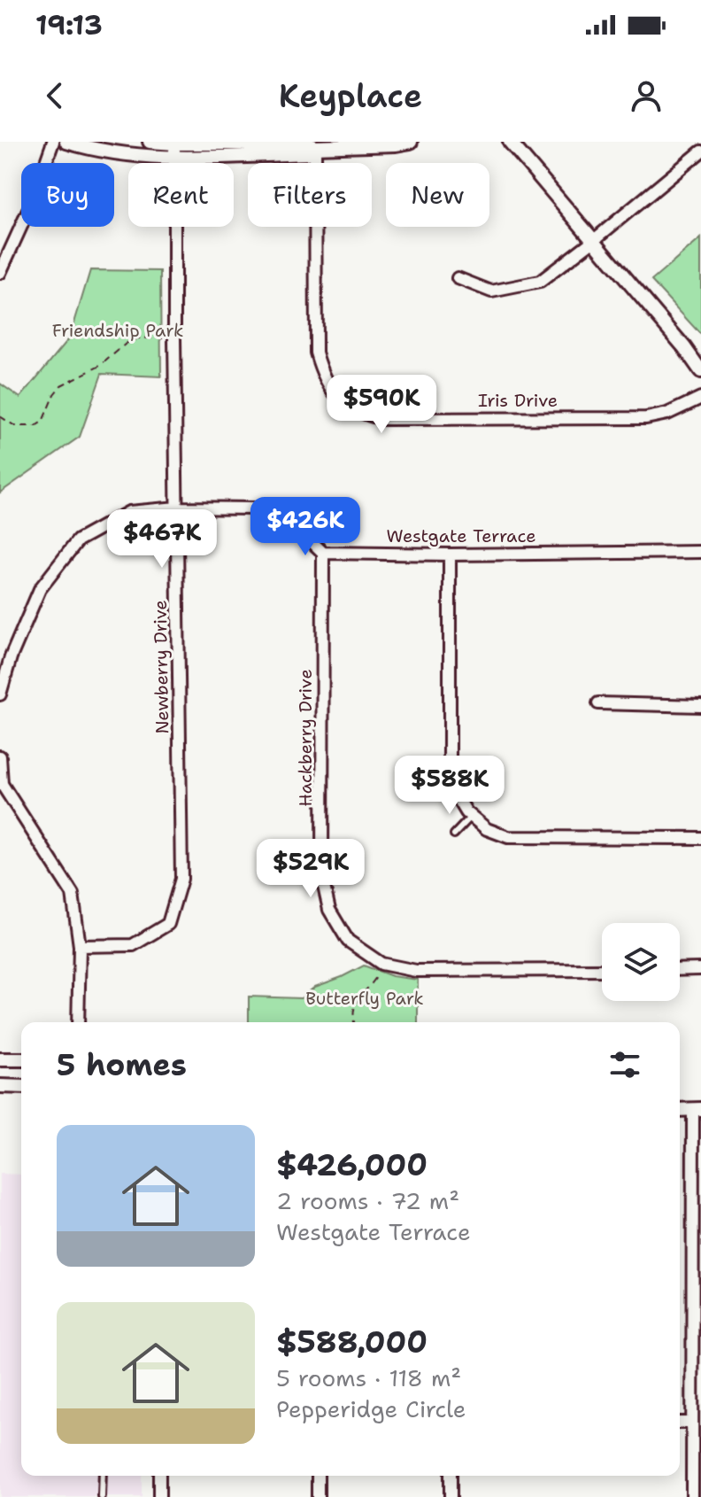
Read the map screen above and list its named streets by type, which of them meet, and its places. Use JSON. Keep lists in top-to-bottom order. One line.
{"streets":{"street":["Iris Drive","Westgate Terrace","Newberry Drive","Hackberry Drive"]},"crossings":[["Westgate Terrace","Hackberry Drive"]],"parks":["Friendship Park","Butterfly Park"],"page":{"status":"19:13","header":"Keyplace","chip":["Buy","Rent","Filters","New"],"price":["$590K","$426K","$467K","$588K","$529K"],"heading":"5 homes","list":[{"name":"$426,000","note":"2 rooms · 72 m² · Westgate Terrace"},{"name":"$588,000","note":"5 rooms · 118 m² · Pepperidge Circle"}]}}
